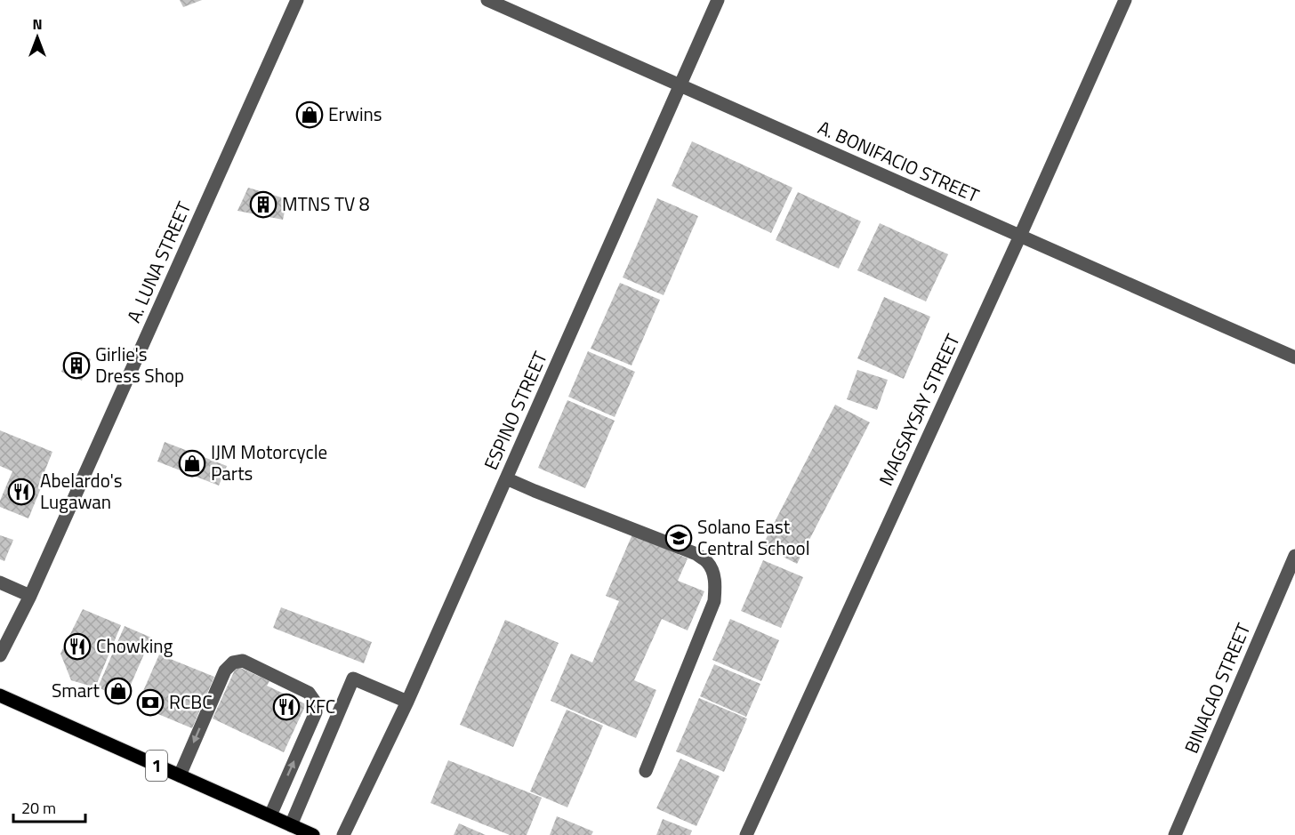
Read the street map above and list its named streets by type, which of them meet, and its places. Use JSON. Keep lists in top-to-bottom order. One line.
{"streets":{"main road":["1"],"street":["A. BONIFACIO STREET","A. LUNA STREET","MAGSAYSAY STREET","ESPINO STREET","BINACAO STREET"]},"crossings":[["A. BONIFACIO STREET","MAGSAYSAY STREET"],["A. BONIFACIO STREET","ESPINO STREET"]],"places":{"shop":["Erwins","IJM Motorcycle Parts","Smart"],"building":["MTNS TV 8","Girlie's Dress Shop"],"restaurant":["Abelardo's Lugawan","Chowking","KFC"],"school or university":["Solano East Central School"],"bank":["RCBC"]},"scale_bar":"20 m","north":"top"}
